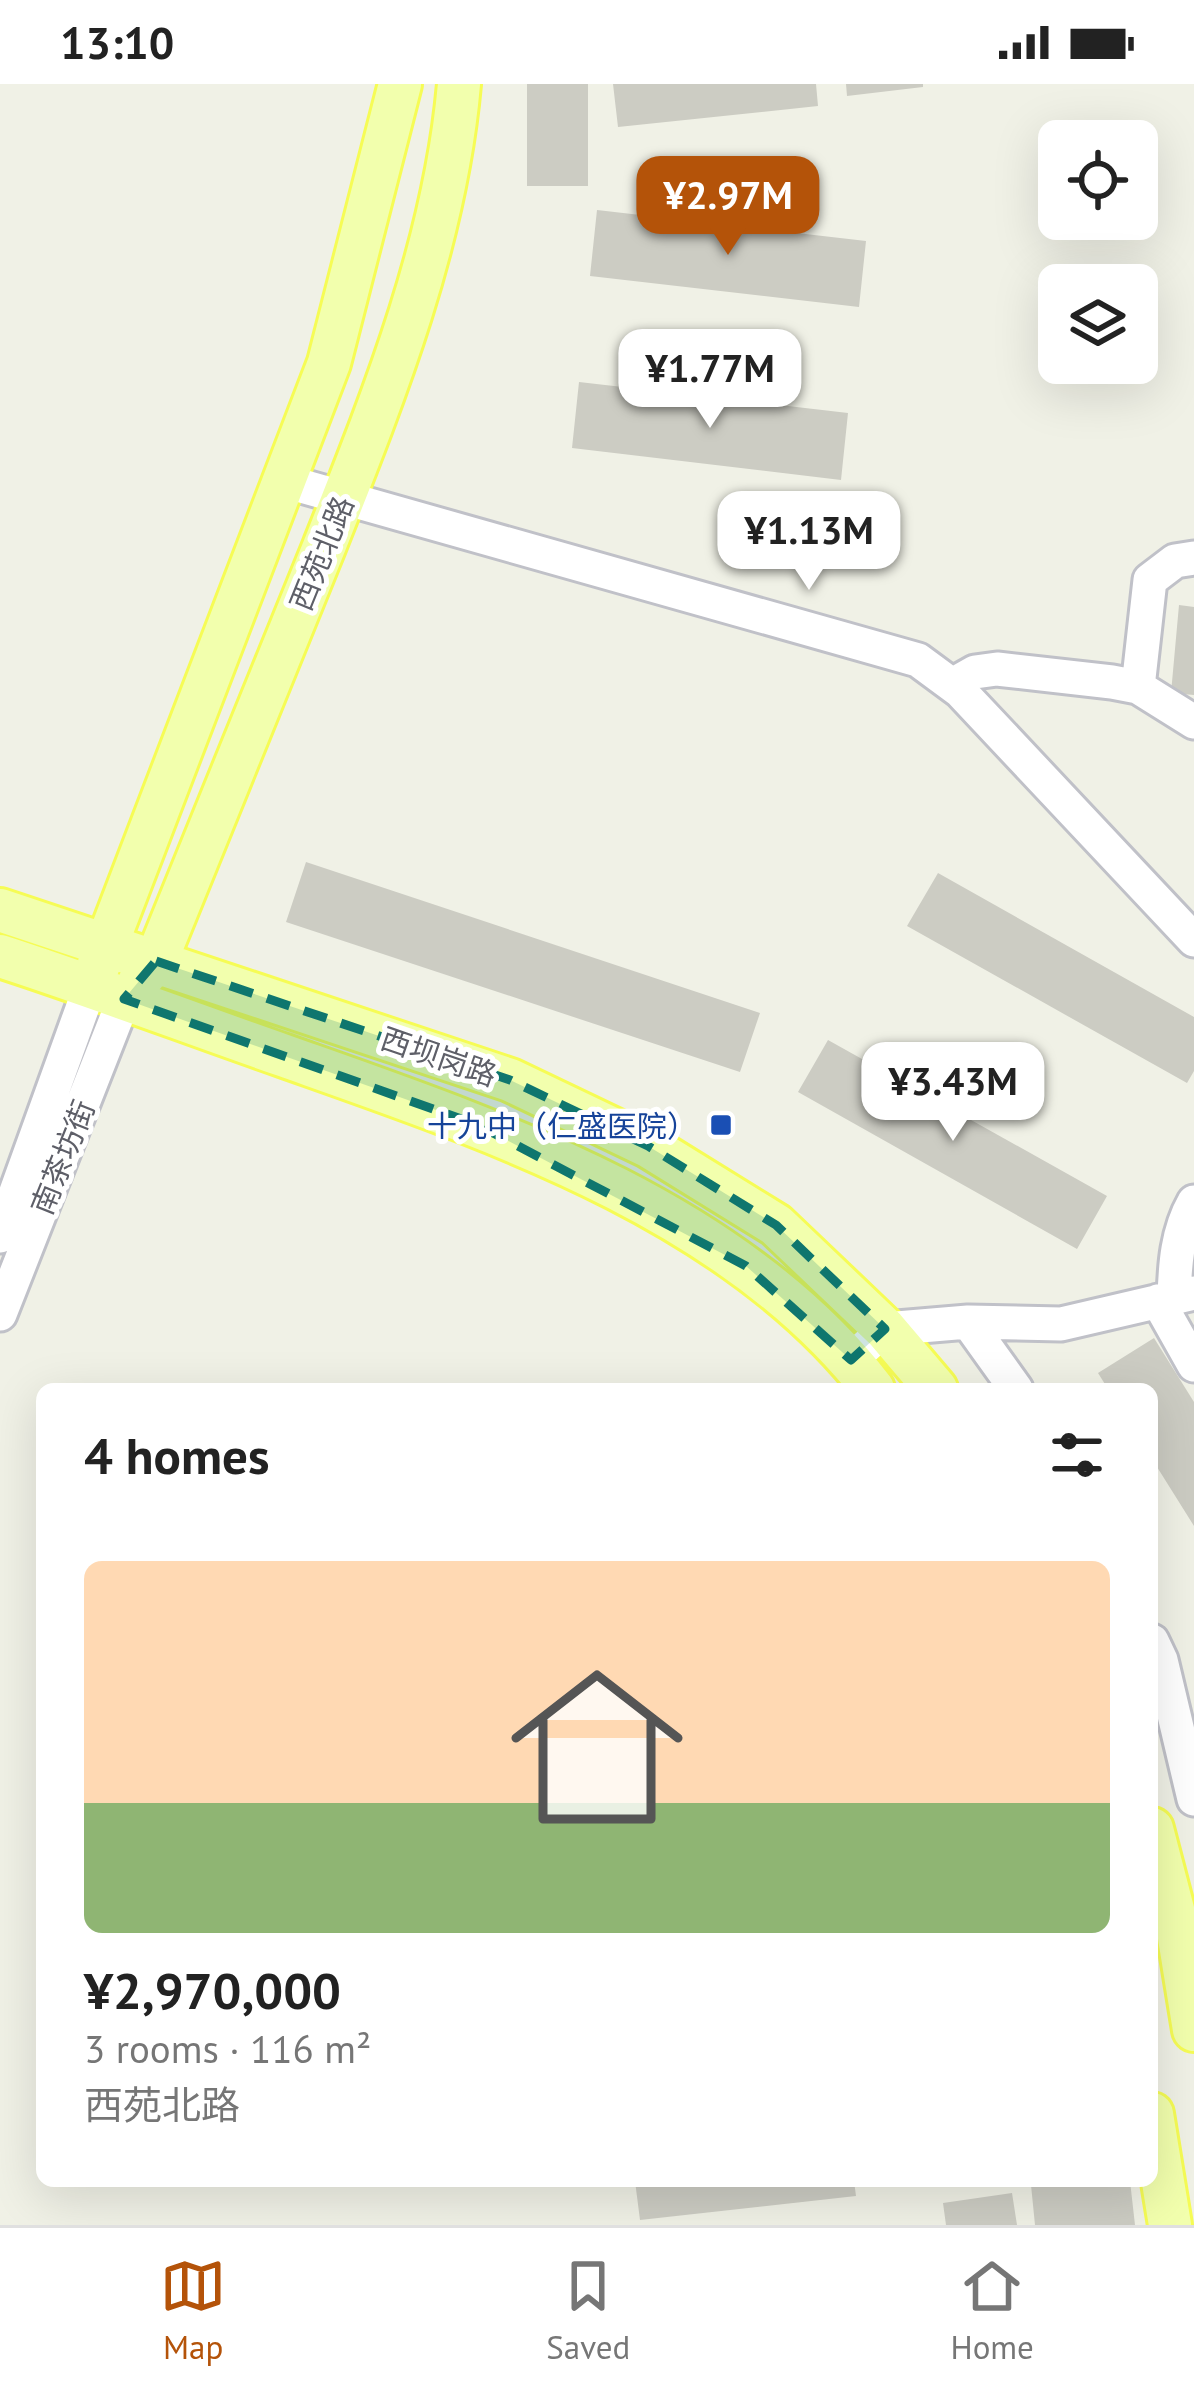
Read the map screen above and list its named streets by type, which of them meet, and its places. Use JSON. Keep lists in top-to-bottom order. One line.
{"streets":{"main road":["西苑北路","西坝岗路"],"street":["南茶坊街"]},"crossings":[["西苑北路","西坝岗路"],["西苑北路","南茶坊街"],["西坝岗路","南茶坊街"]],"places":{"transit":["十九中（仁盛医院）"]},"page":{"status":"13:10","price":["¥2.97M","¥1.77M","¥1.13M","¥3.43M"],"heading":"4 homes","list":[{"name":"¥2,970,000","note":"3 rooms · 116 m² · 西苑北路"}],"tabs":["Map","Saved","Home"]}}
